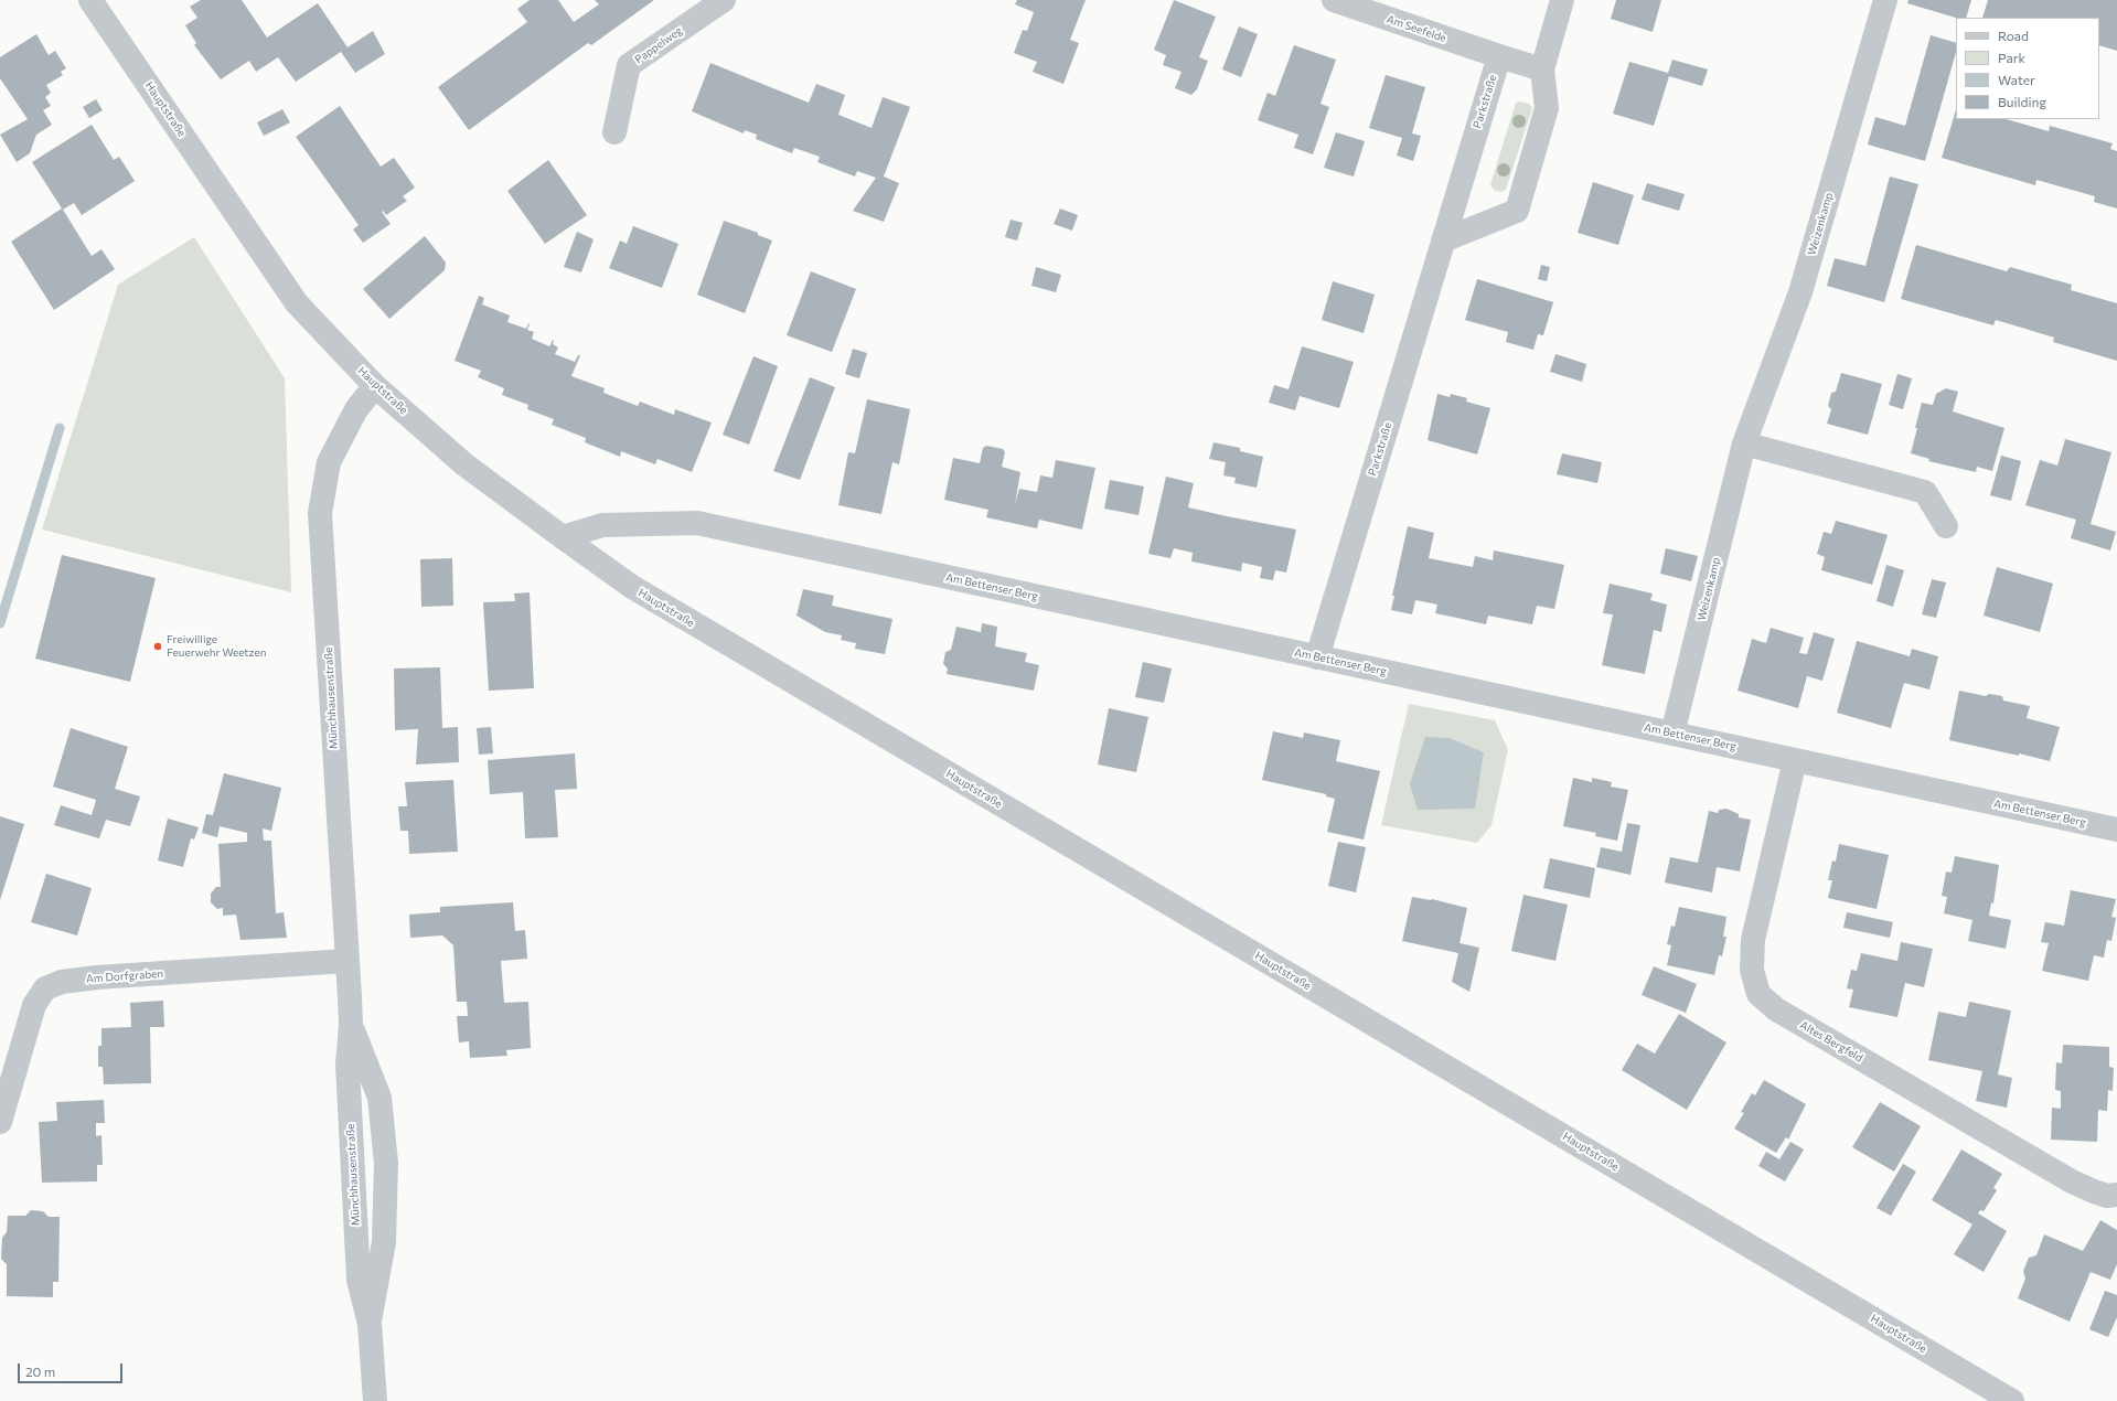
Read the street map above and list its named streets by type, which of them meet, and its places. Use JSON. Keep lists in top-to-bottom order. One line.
{"streets":{"street":["Am Seefelde","Pappelweg","Parkstraße","Hauptstraße","Weizenkamp","Am Bettenser Berg","Münchhausenstraße","Am Dorfgraben","Altes Bergfeld"]},"crossings":[["Am Seefelde","Parkstraße"],["Parkstraße","Am Bettenser Berg"],["Hauptstraße","Am Bettenser Berg"],["Hauptstraße","Münchhausenstraße"],["Weizenkamp","Am Bettenser Berg"],["Am Bettenser Berg","Altes Bergfeld"],["Münchhausenstraße","Am Dorfgraben"]],"places":["Freiwillige Feuerwehr Weetzen"],"legend":["Road","Park","Water","Building"],"scale_bar":"20 m"}
